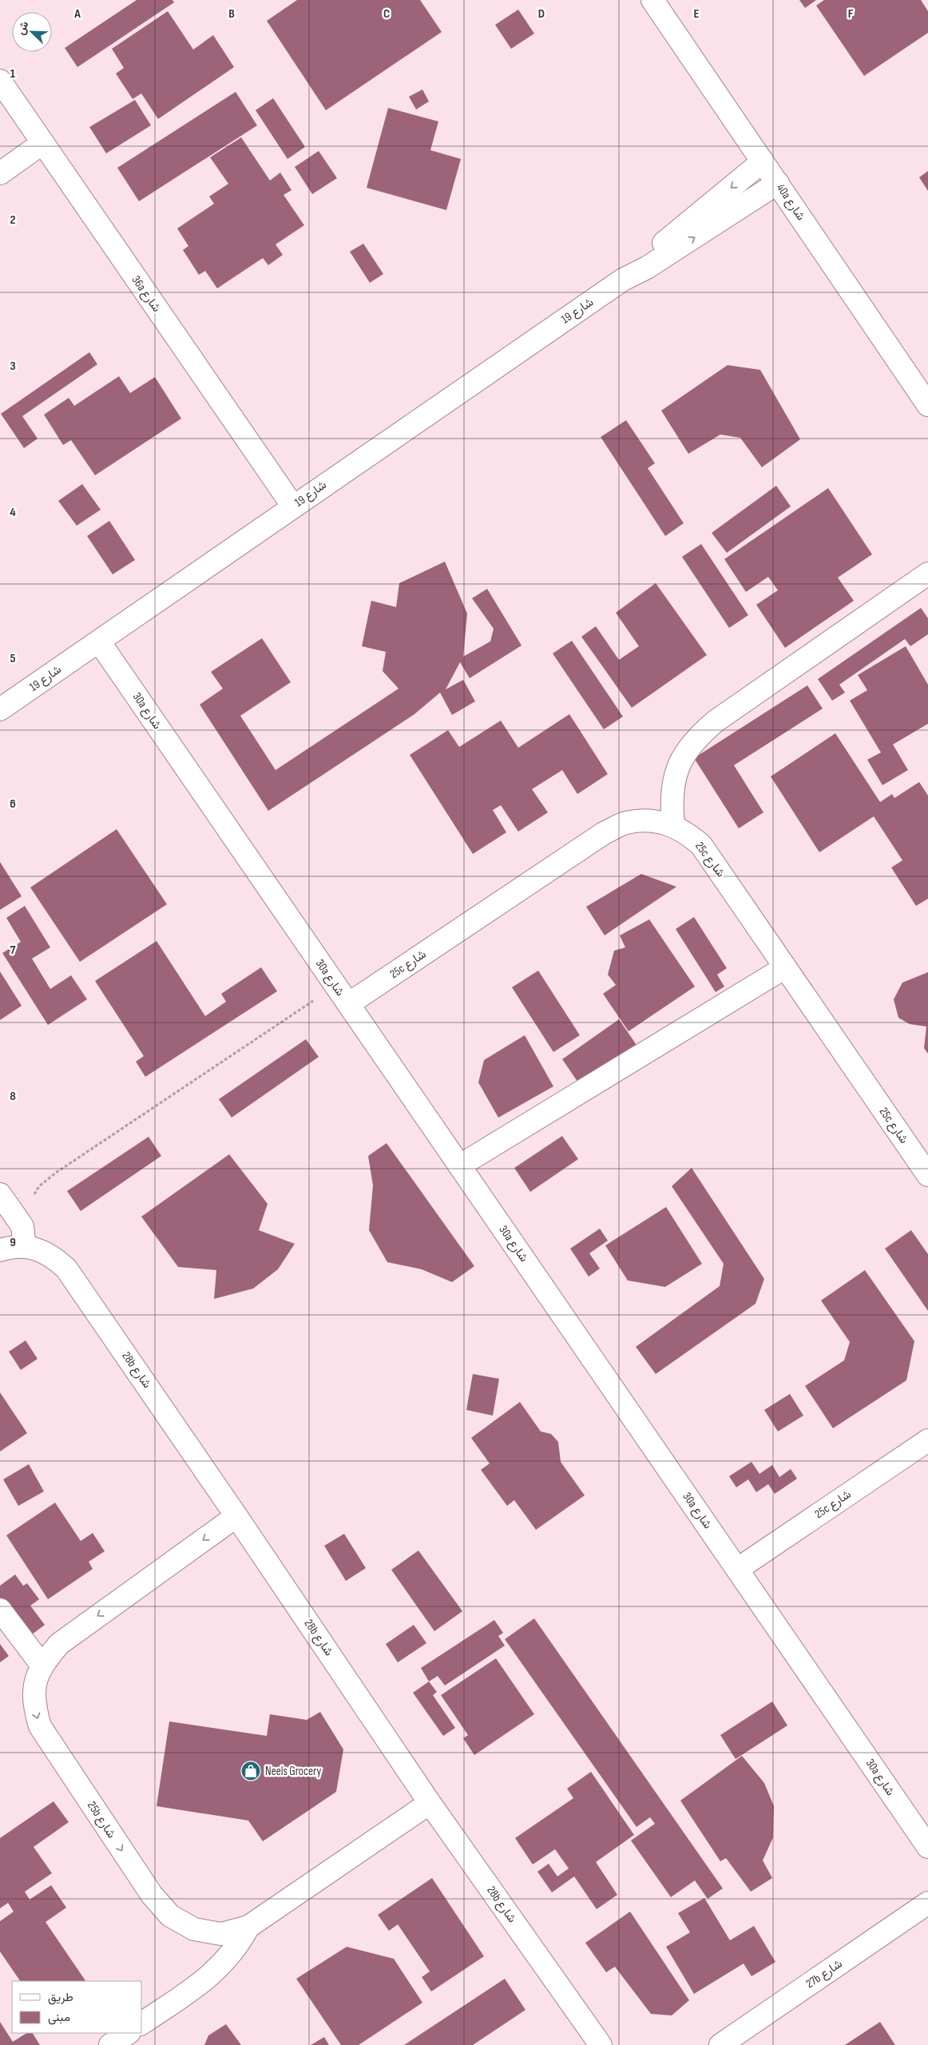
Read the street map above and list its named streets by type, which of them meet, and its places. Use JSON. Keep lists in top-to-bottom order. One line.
{"streets":{"street":["40a شارع","36a شارع","شارع 19","30a شارع","25c شارع","28b شارع","25b شارع","27b شارع"]},"crossings":[["40a شارع","شارع 19"],["36a شارع","شارع 19"],["شارع 19","30a شارع"],["30a شارع","25c شارع"],["28b شارع","25b شارع"]],"places":{"shop":["Neels Grocery"]},"legend":["طريق","مبنى"],"north":"top left","grid":{"columns":["A","B","C","D","E","F"],"rows":["1","2","3","4","5","6","7","8","9"]}}
